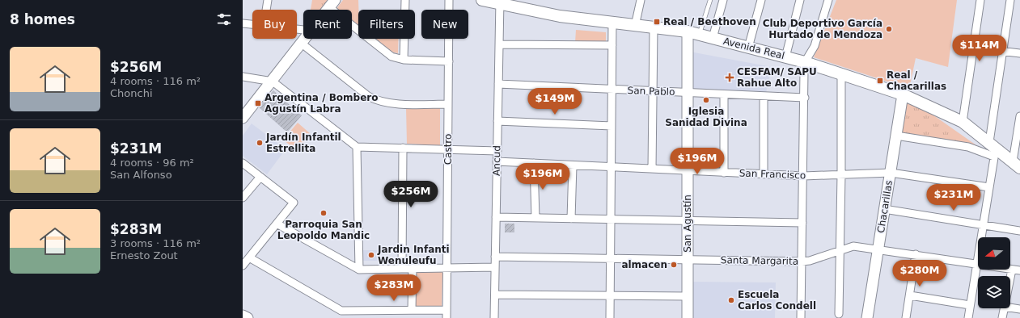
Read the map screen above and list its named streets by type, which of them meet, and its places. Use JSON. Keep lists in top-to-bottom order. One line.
{"streets":{"main road":["Avenida Real"],"street":["San Pablo","Castro","Ancud","San Francisco","Chacarillas","San Agustín","Santa Margarita"]},"crossings":[["Avenida Real","Ancud"],["Avenida Real","Chacarillas"],["Avenida Real","San Agustín"],["San Pablo","Ancud"],["San Pablo","San Agustín"],["Ancud","San Francisco"],["Ancud","Santa Margarita"],["San Francisco","Chacarillas"],["San Francisco","San Agustín"],["Chacarillas","Santa Margarita"],["San Agustín","Santa Margarita"]],"places":{"transit":["Real / Beethoven","Real / Chacarillas","Argentina / Bombero Agustín Labra"],"other":["Club Deportivo García Hurtado de Mendoza","Iglesia Sanidad Divina","Jardín Infantil Estrellita","Parroquia San Leopoldo Mandic","Jardin Infanti Wenuleufu","almacen","Escuela Carlos Condell"],"health":["CESFAM/ SAPU Rahue Alto"]},"north":"left","page":{"heading":"8 homes","chip":["Buy","Rent","Filters","New"],"price":["$114M","$149M","$196M","$196M","$256M","$231M","$280M","$283M"],"list":[{"name":"$256M","note":"4 rooms · 116 m² · Chonchi"},{"name":"$231M","note":"4 rooms · 96 m² · San Alfonso"},{"name":"$283M","note":"3 rooms · 116 m² · Ernesto Zout"}]}}
